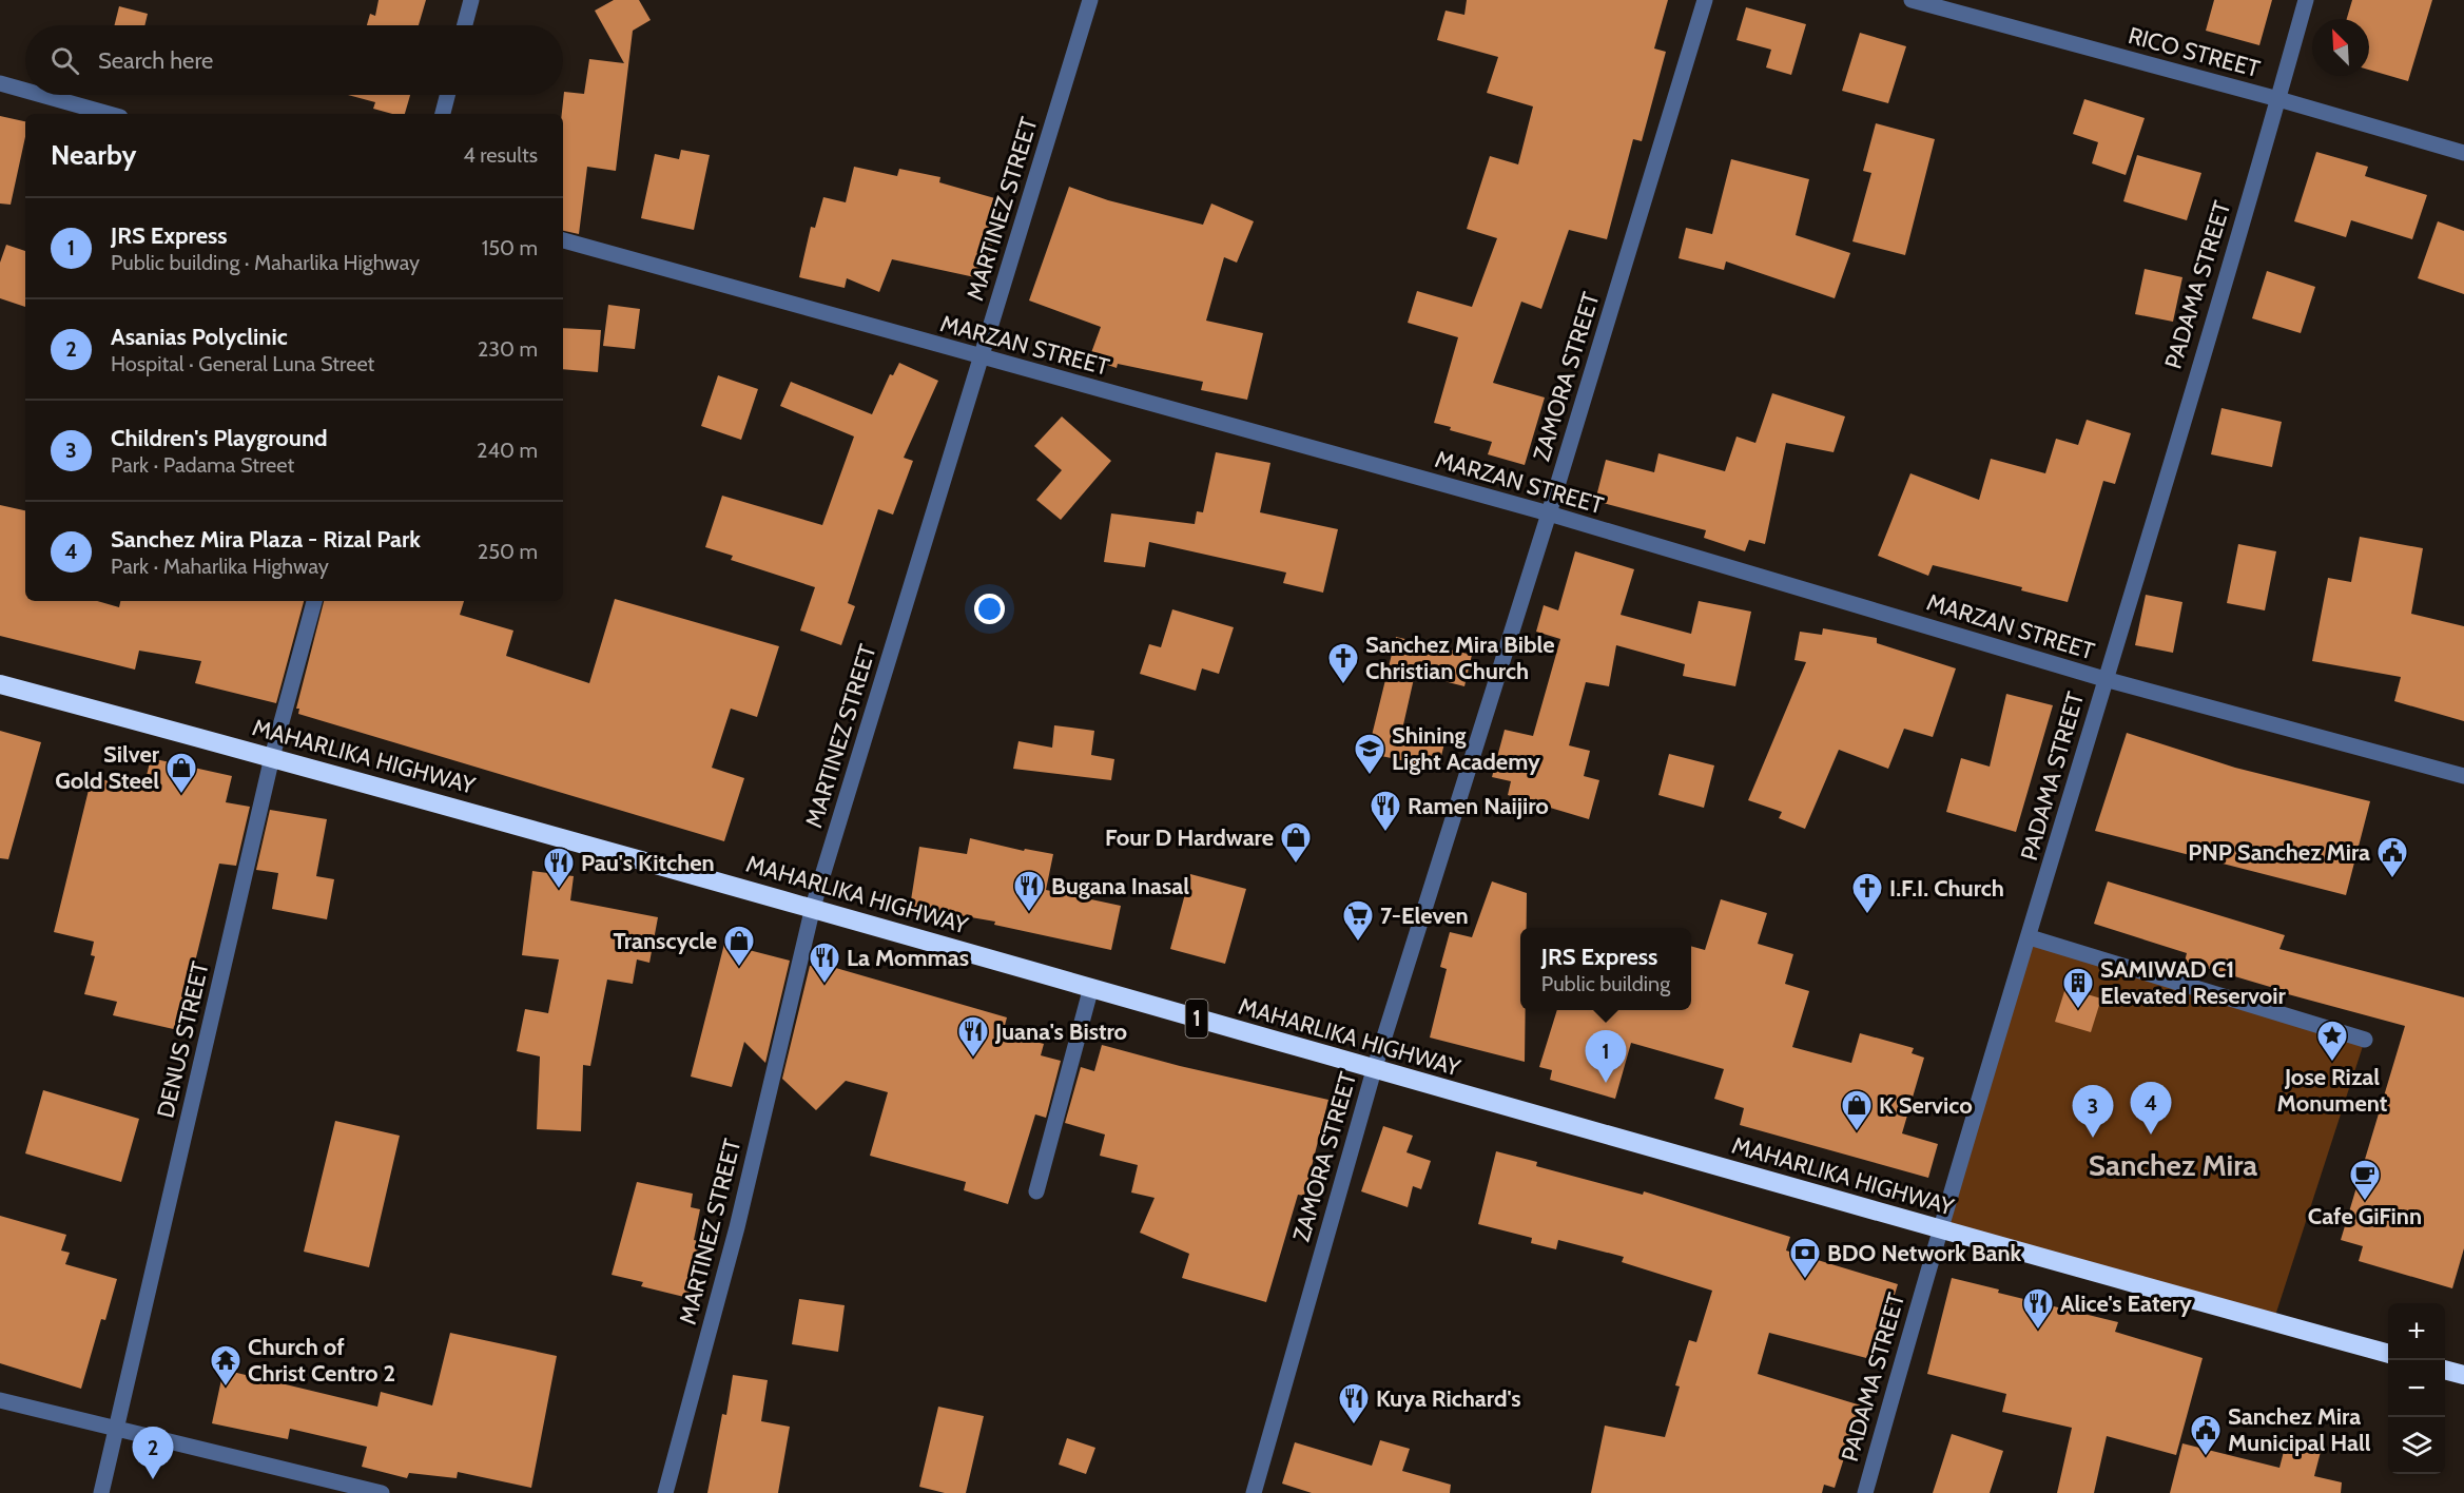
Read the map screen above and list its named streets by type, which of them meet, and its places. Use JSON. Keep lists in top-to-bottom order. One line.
{"streets":{"highway":["MAHARLIKA HIGHWAY","1"],"street":["RICO STREET","MARTINEZ STREET","PADAMA STREET","MARZAN STREET","ZAMORA STREET","DENUS STREET"]},"crossings":[["RICO STREET","PADAMA STREET"],["MARTINEZ STREET","MARZAN STREET"],["MARTINEZ STREET","MAHARLIKA HIGHWAY"],["PADAMA STREET","MARZAN STREET"],["PADAMA STREET","MAHARLIKA HIGHWAY"],["MARZAN STREET","ZAMORA STREET"],["ZAMORA STREET","MAHARLIKA HIGHWAY"],["MAHARLIKA HIGHWAY","DENUS STREET"]],"districts":["Sanchez Mira"],"places":{"church":["Sanchez Mira Bible Christian Church","I.F.I. Church"],"school or university":["Shining Light Academy"],"shop":["Silver Gold Steel","Four D Hardware","Transcycle","K Servico"],"restaurant":["Ramen Naijiro","Pau's Kitchen","Bugana Inasal","La Mommas","Juana's Bistro","Alice's Eatery","Kuya Richard's"],"public building":["PNP Sanchez Mira","Sanchez Mira Municipal Hall"],"supermarket":["7-Eleven"],"building":["SAMIWAD C1 Elevated Reservoir"],"place":["Jose Rizal Monument"],"cafe":["Cafe GiFinn"],"bank":["BDO Network Bank"],"temple":["Church of Christ Centro 2"]},"north":"top left","page":{"search":"Search here","heading":["Nearby","4 results"],"list":[{"mark":"1","name":"JRS Express","note":"Public building · Maharlika Highway","value":"150 m"},{"mark":"2","name":"Asanias Polyclinic","note":"Hospital · General Luna Street","value":"230 m"},{"mark":"3","name":"Children's Playground","note":"Park · Padama Street","value":"240 m"},{"mark":"4","name":"Sanchez Mira Plaza - Rizal Park","note":"Park · Maharlika Highway","value":"250 m"}],"popup":["JRS Express","Public building"],"pins":["1","4","3","2"],"map_buttons":["+","−"]}}
